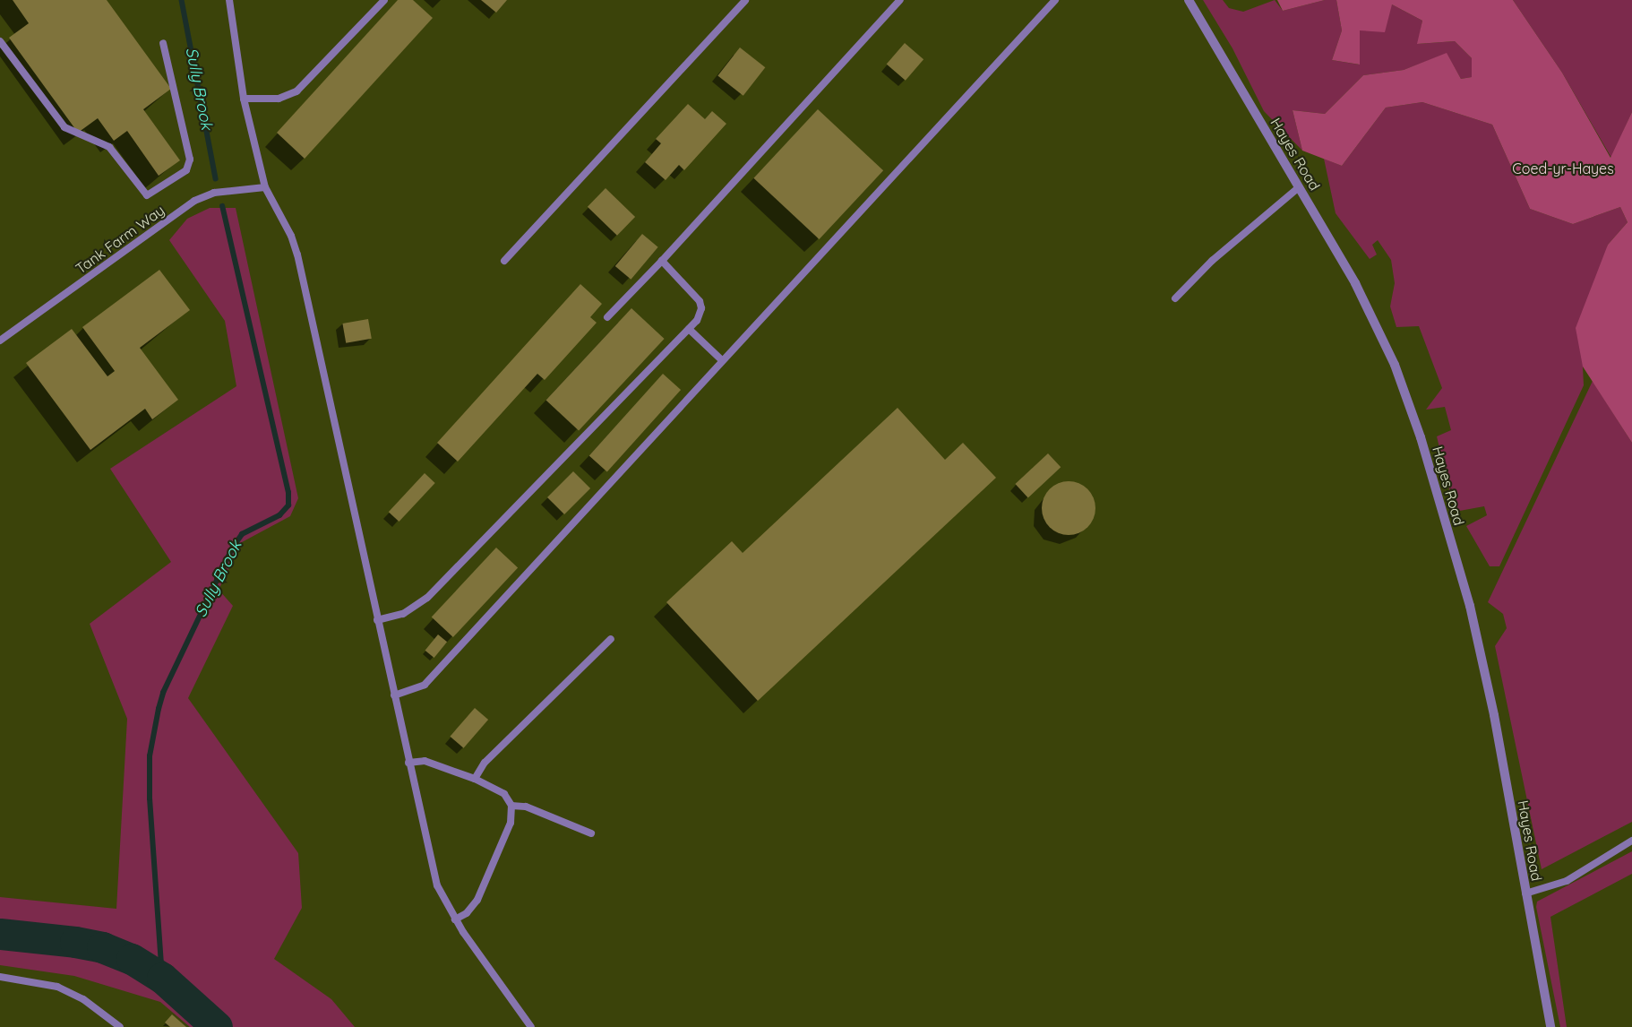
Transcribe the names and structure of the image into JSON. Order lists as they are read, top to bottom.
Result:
{
  "streets": {
    "street": ["Hayes Road"],
    "lane": ["Tank Farm Way"]
  },
  "water": ["Sully Brook"],
  "parks": ["Coed-yr-Hayes"]
}
